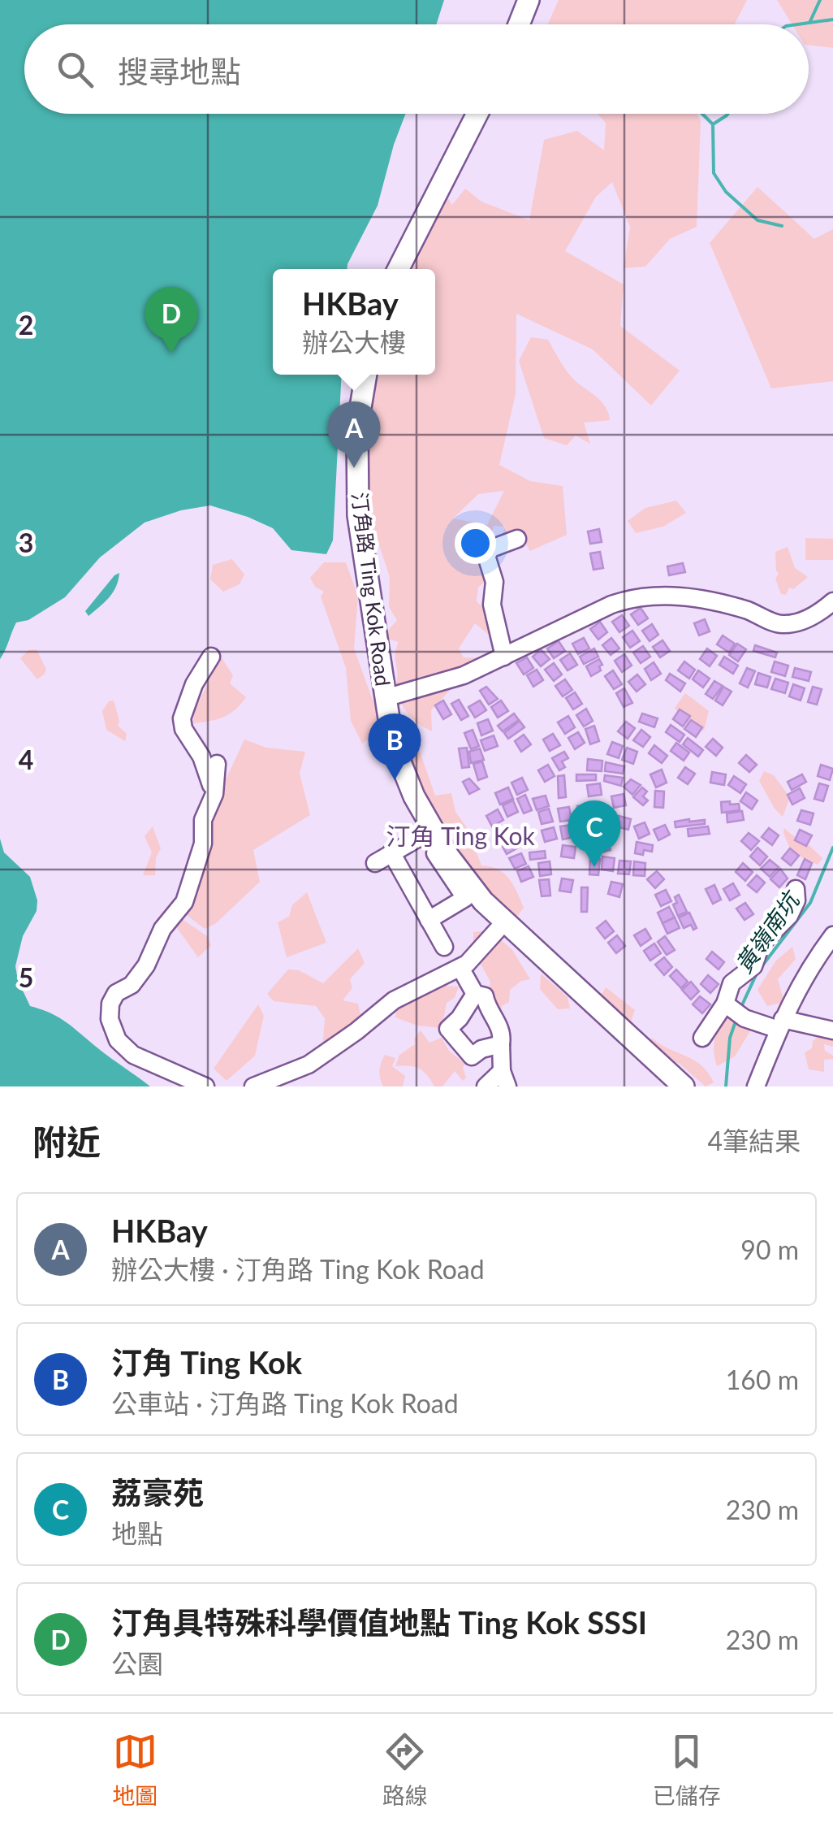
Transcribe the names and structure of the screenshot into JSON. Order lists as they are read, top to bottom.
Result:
{
  "streets": {
    "main road": ["汀角路 Ting Kok Road"]
  },
  "districts": ["汀角 Ting Kok"],
  "water": ["黃嶺南坑"],
  "page": {
    "search": "搜尋地點",
    "popup": ["HKBay", "辦公大樓"],
    "pins": [
      "D",
      "A",
      "B",
      "C"
    ],
    "heading": ["附近", "4筆結果"],
    "list": [
      {
        "mark": "A",
        "name": "HKBay",
        "note": "辦公大樓 · 汀角路 Ting Kok Road",
        "value": "90 m"
      },
      {
        "mark": "B",
        "name": "汀角 Ting Kok",
        "note": "公車站 · 汀角路 Ting Kok Road",
        "value": "160 m"
      },
      {
        "mark": "C",
        "name": "荔豪苑",
        "note": "地點",
        "value": "230 m"
      },
      {
        "mark": "D",
        "name": "汀角具特殊科學價值地點 Ting Kok SSSI",
        "note": "公園",
        "value": "230 m"
      }
    ],
    "nav": ["地圖", "路線", "已儲存"]
  },
  "grid": {
    "rows": [
      "2",
      "3",
      "4",
      "5"
    ]
  }
}
